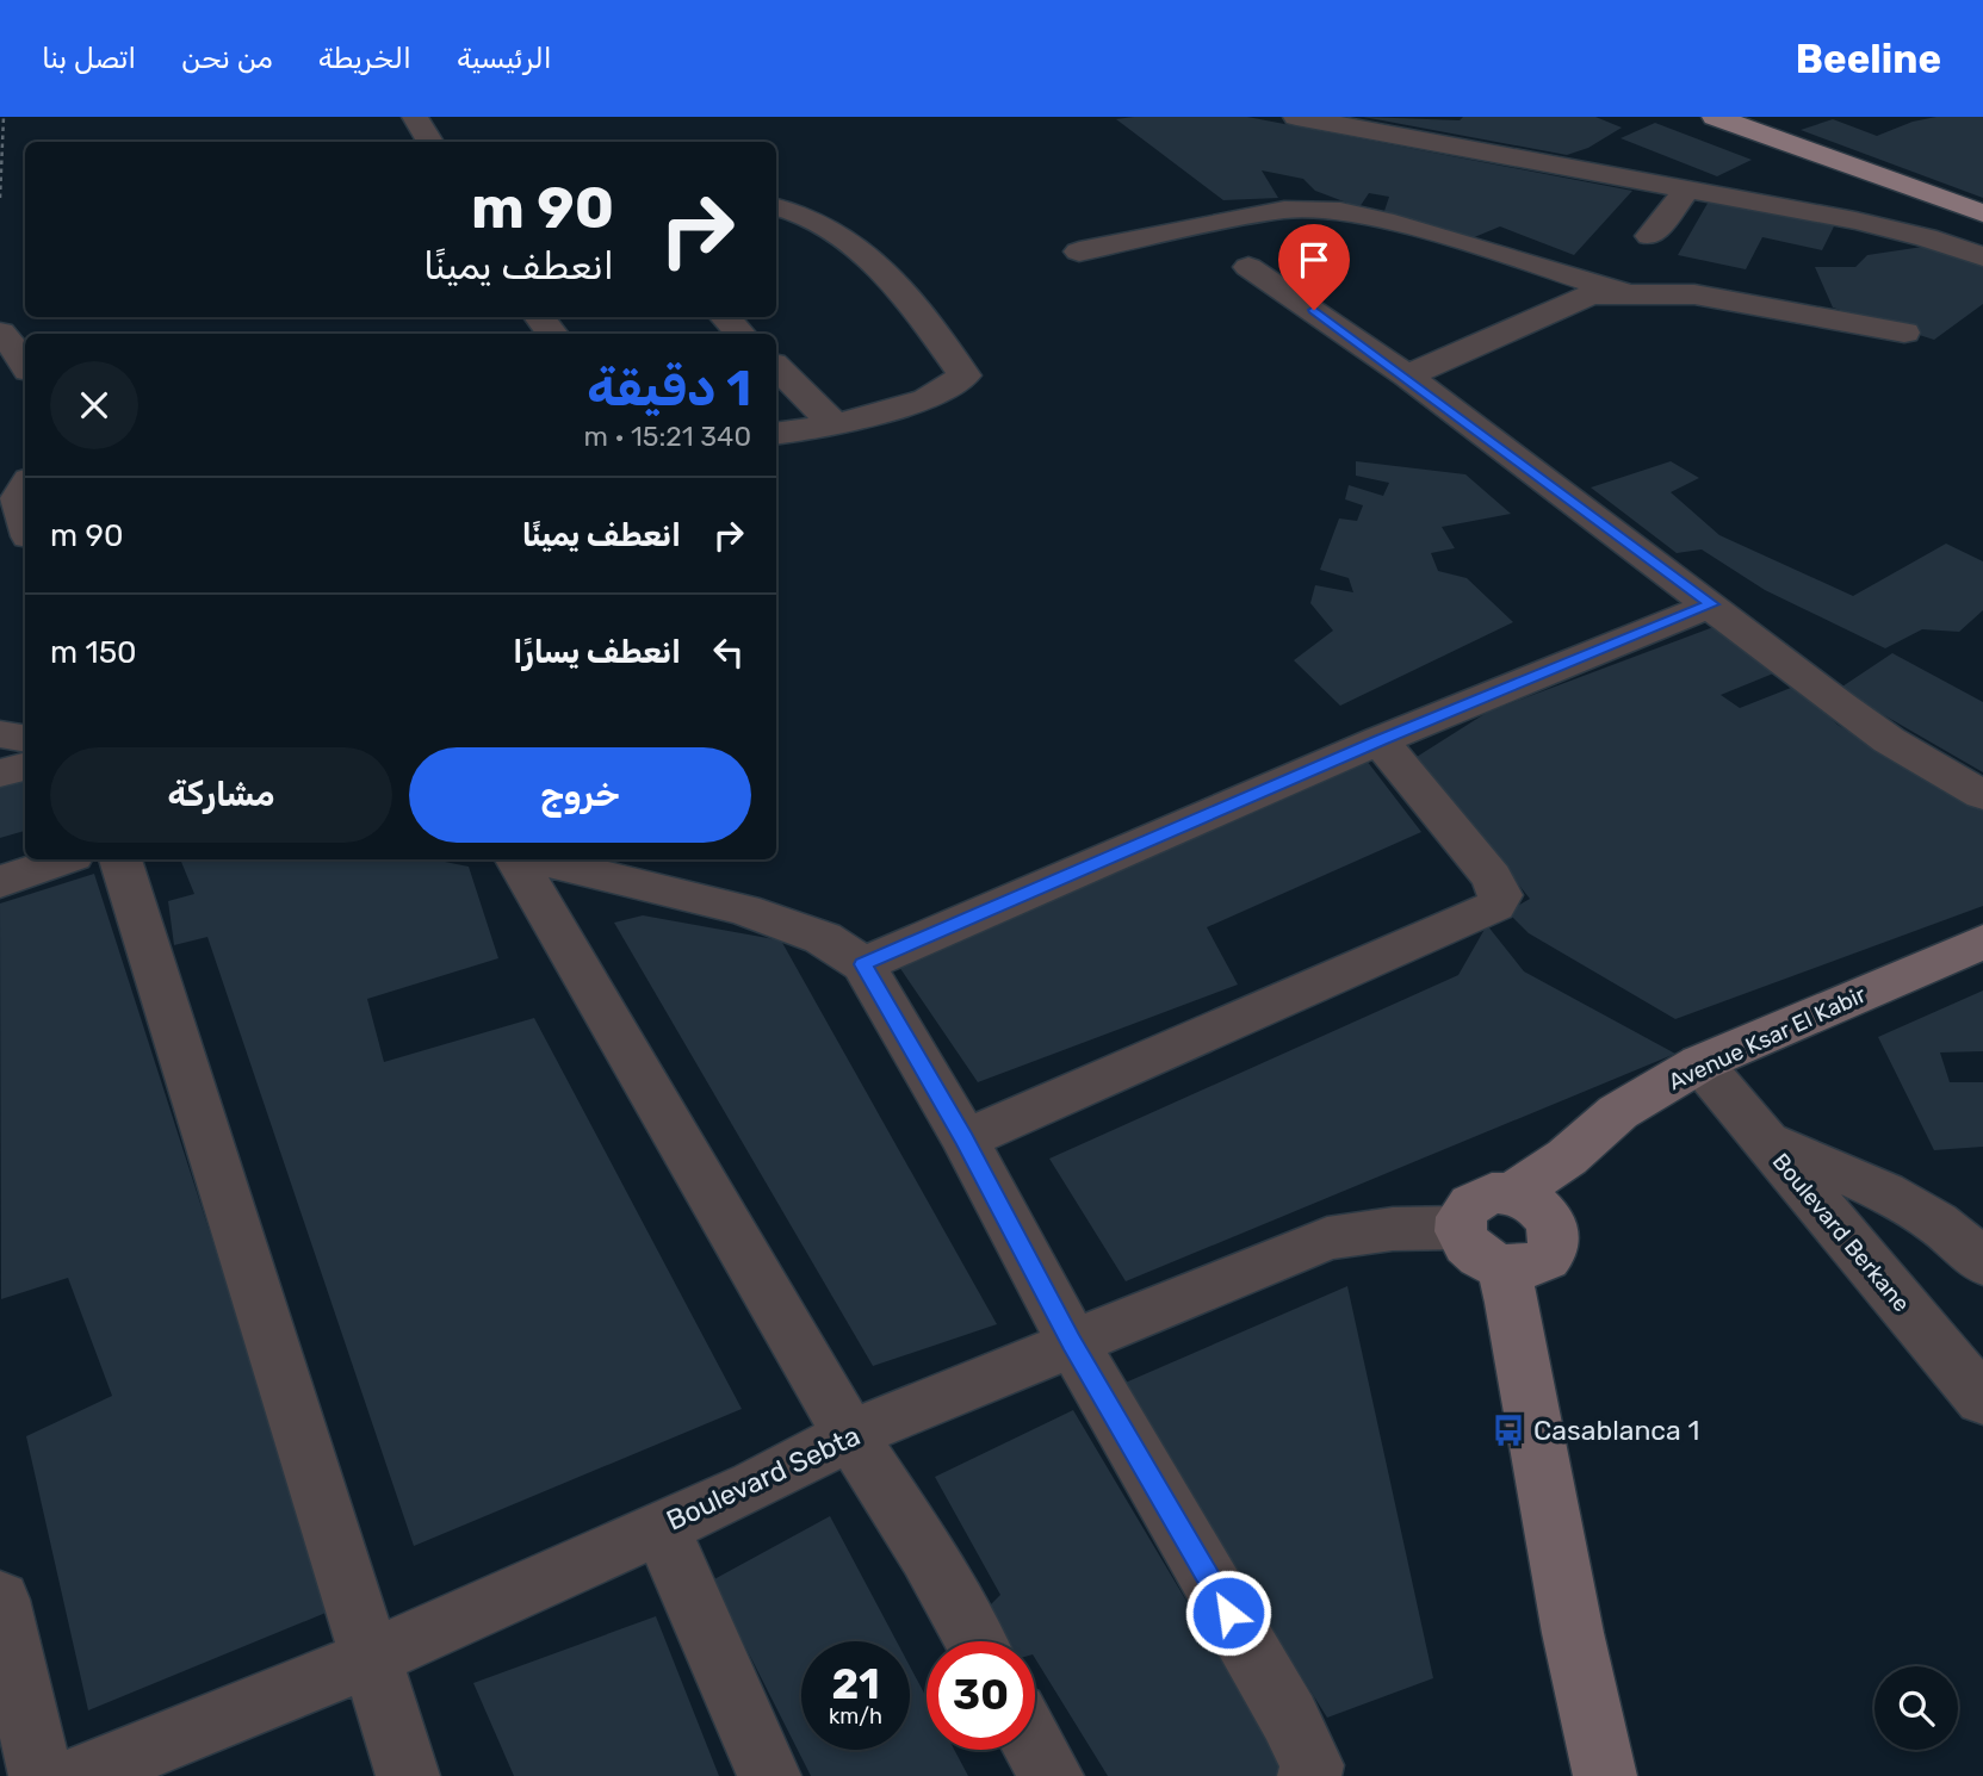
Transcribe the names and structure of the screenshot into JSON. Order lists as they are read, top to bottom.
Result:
{
  "streets": {
    "street": ["Avenue Ksar El Kabir", "Boulevard Berkane", "Boulevard Sebta"]
  },
  "crossings": [
    ["Avenue Ksar El Kabir", "Boulevard Berkane"],
    ["Avenue Ksar El Kabir", "Boulevard Sebta"]
  ],
  "places": {
    "bus stop": ["Casablanca 1"]
  },
  "page": {
    "header": "Beeline",
    "nav": [
      "الرئيسية",
      "الخريطة",
      "من نحن",
      "اتصل بنا"
    ],
    "turn": ["90 m", "انعطف يمينًا"],
    "heading": ["1 دقيقة", "340 m · 15:21"],
    "list": [
      {
        "name": "انعطف يمينًا",
        "value": "90 m"
      },
      {
        "name": "انعطف يسارًا",
        "value": "150 m"
      }
    ],
    "buttons": ["خروج", "مشاركة"],
    "speed": "21 km/h",
    "limit": "30"
  }
}
